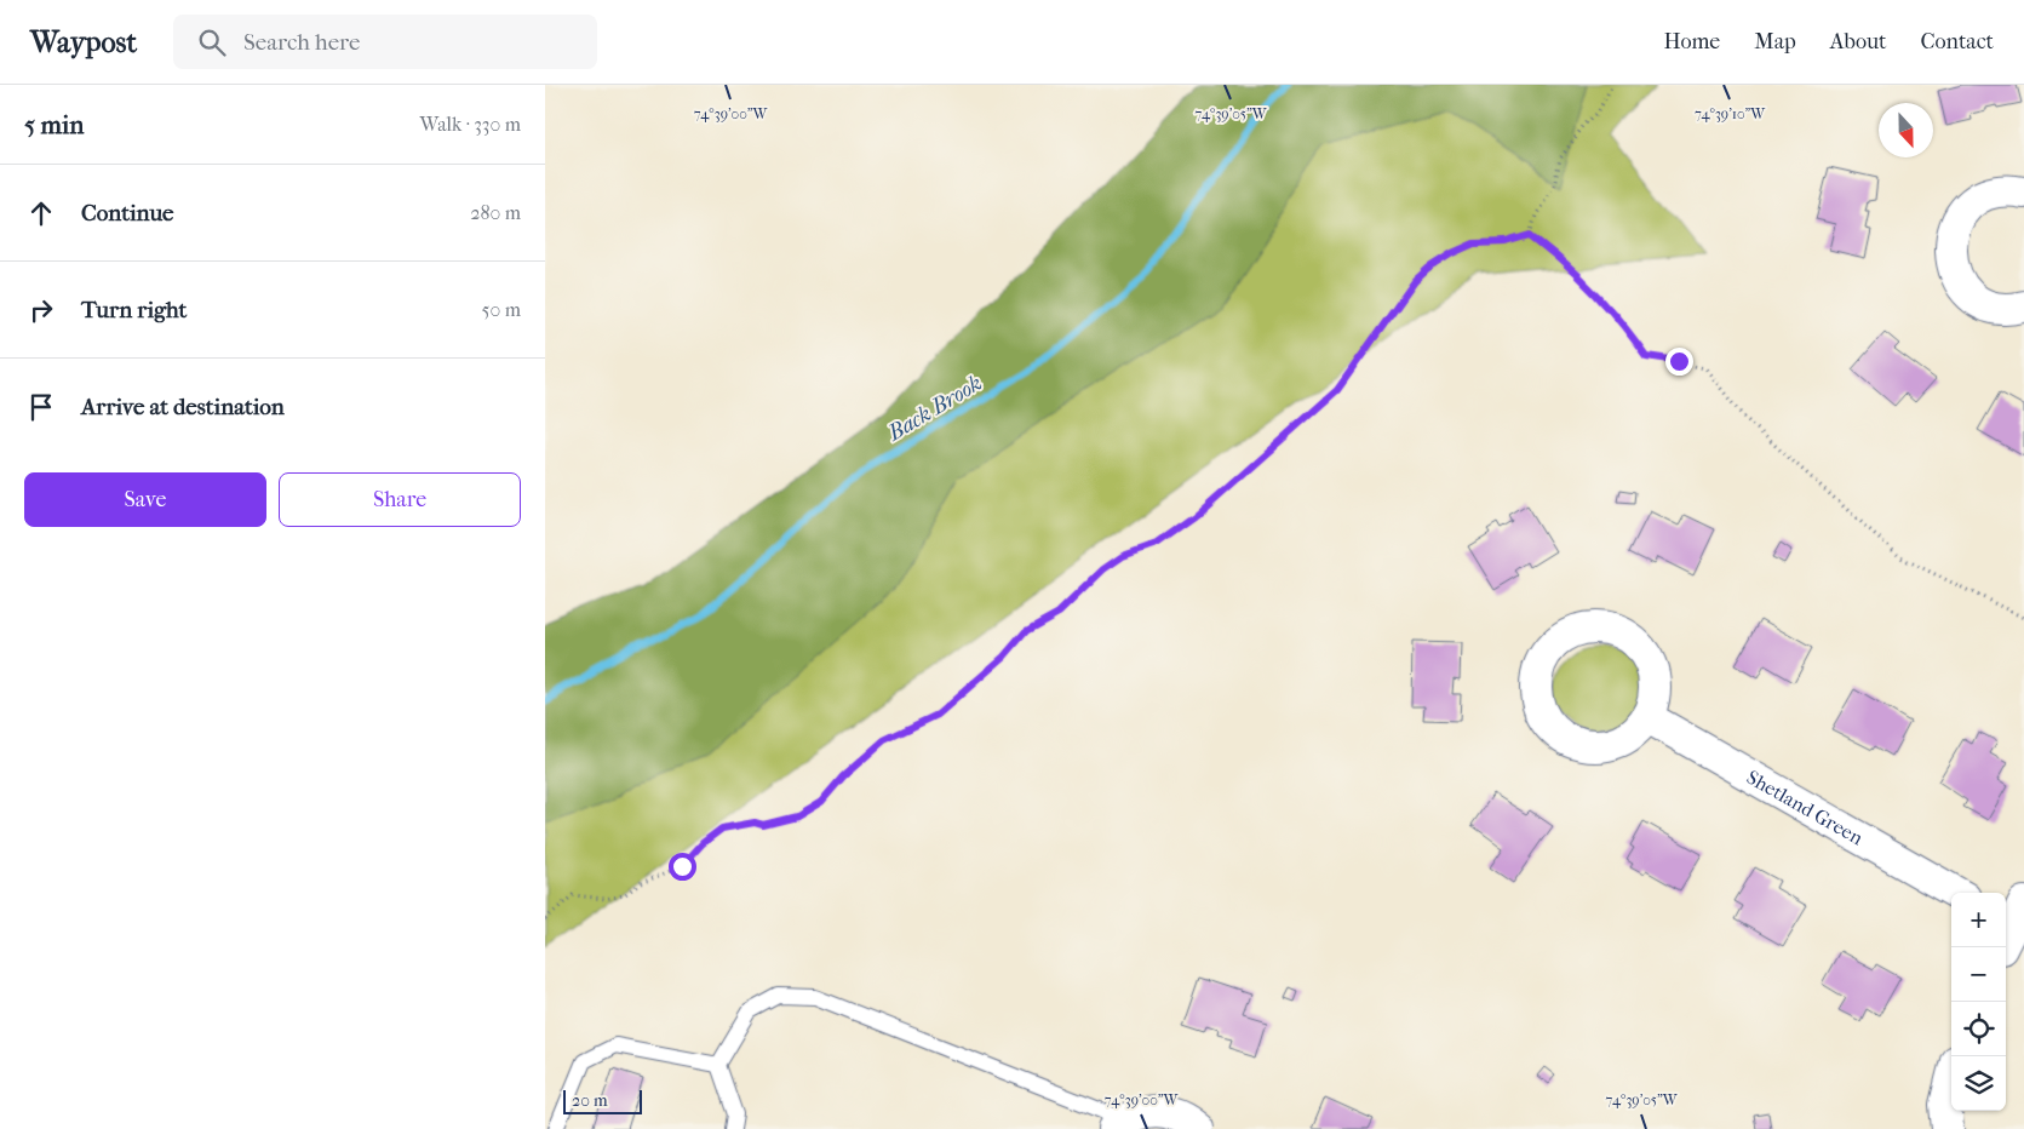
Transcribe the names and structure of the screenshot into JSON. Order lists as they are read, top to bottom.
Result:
{
  "streets": {
    "street": ["Shetland Green"]
  },
  "water": ["Back Brook"],
  "scale_bar": "20 m",
  "north": "bottom",
  "page": {
    "header": "Waypost",
    "search": "Search here",
    "nav": [
      "Home",
      "Map",
      "About",
      "Contact"
    ],
    "heading": ["5 min", "Walk · 330 m"],
    "list": [
      ["Continue", "280 m"],
      ["Turn right", "50 m"],
      "Arrive at destination"
    ],
    "buttons": ["Save", "Share"],
    "map_buttons": ["+", "−"],
    "scale": "20 m"
  },
  "coordinates": ["74°39'10\"W", "74°39'00\"W", "74°39'05\"W"]
}
